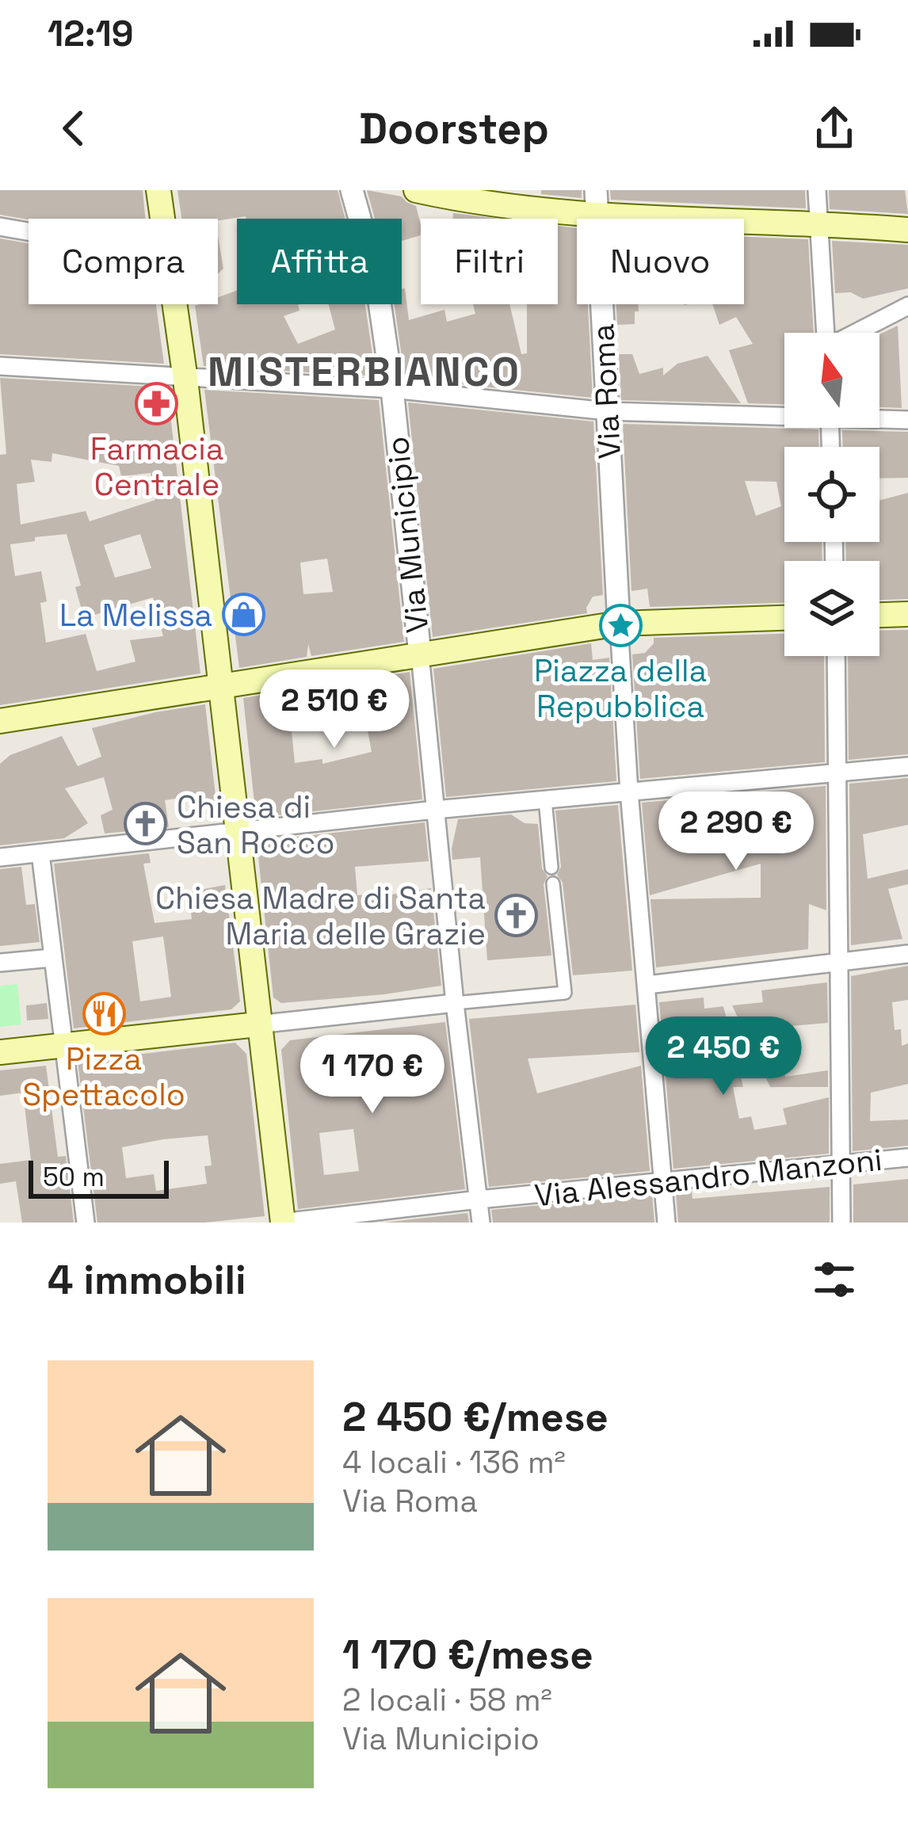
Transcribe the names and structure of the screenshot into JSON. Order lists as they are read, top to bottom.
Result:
{
  "streets": {
    "street": ["Via Roma", "Via Municipio", "Via Alessandro Manzoni"]
  },
  "crossings": [
    ["Via Municipio", "Via Alessandro Manzoni"]
  ],
  "districts": ["MISTERBIANCO"],
  "places": {
    "pharmacy": ["Farmacia Centrale"],
    "shop": ["La Melissa"],
    "place": ["Piazza della Repubblica"],
    "church": ["Chiesa di San Rocco", "Chiesa Madre di Santa Maria delle Grazie"],
    "restaurant": ["Pizza Spettacolo"]
  },
  "scale_bar": "50 m",
  "north": "top",
  "page": {
    "status": "12:19",
    "header": "Doorstep",
    "chip": [
      "Compra",
      "Affitta",
      "Filtri",
      "Nuovo"
    ],
    "price": [
      "2 510 €",
      "2 290 €",
      "2 450 €",
      "1 170 €"
    ],
    "scale": "50 m",
    "heading": "4 immobili",
    "list": [
      {
        "name": "2 450 €/mese",
        "note": "4 locali · 136 m² · Via Roma"
      },
      {
        "name": "1 170 €/mese",
        "note": "2 locali · 58 m² · Via Municipio"
      }
    ]
  }
}
